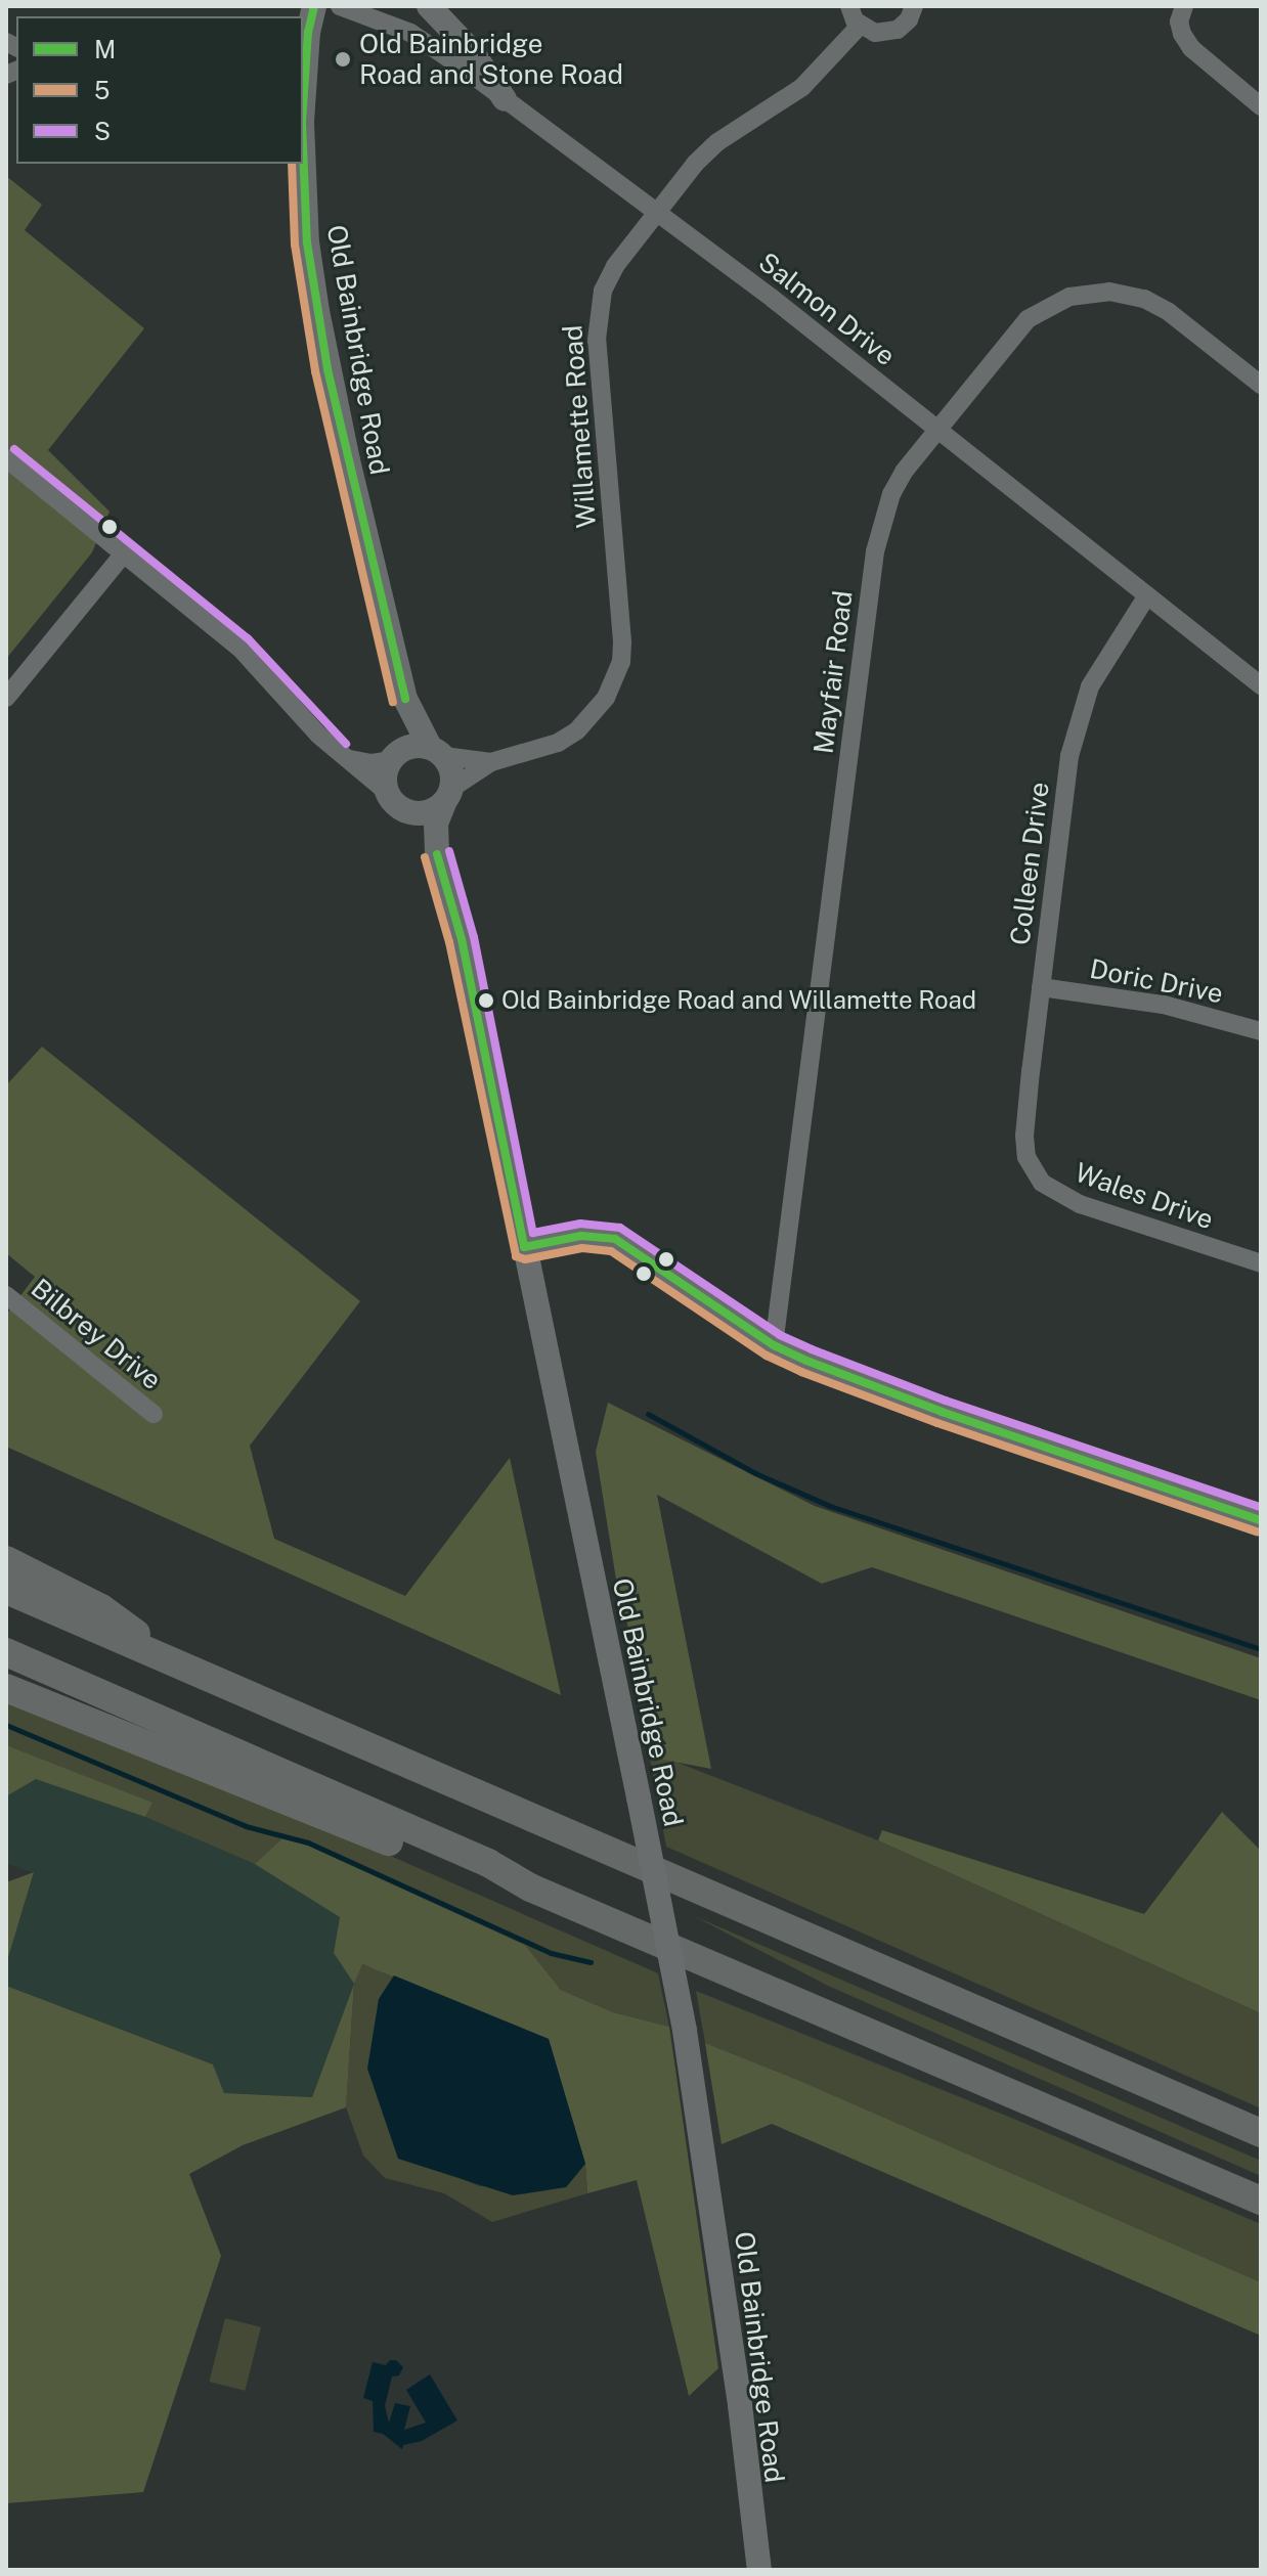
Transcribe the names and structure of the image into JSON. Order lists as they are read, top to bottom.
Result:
{
  "streets": {
    "main road": ["Old Bainbridge Road"],
    "street": [
      "Salmon Drive",
      "Willamette Road",
      "Mayfair Road",
      "Colleen Drive",
      "Doric Drive",
      "Wales Drive",
      "Bilbrey Drive"
    ]
  },
  "crossings": [
    ["Salmon Drive", "Willamette Road"],
    ["Salmon Drive", "Mayfair Road"],
    ["Salmon Drive", "Colleen Drive"],
    ["Old Bainbridge Road", "Willamette Road"],
    ["Colleen Drive", "Doric Drive"],
    ["Colleen Drive", "Wales Drive"]
  ],
  "places": ["Old Bainbridge Road and Stone Road", "Old Bainbridge Road and Willamette Road"],
  "lines": ["transit line M", "transit line 5", "transit line S"],
  "legend": ["M", "5", "S"]
}
